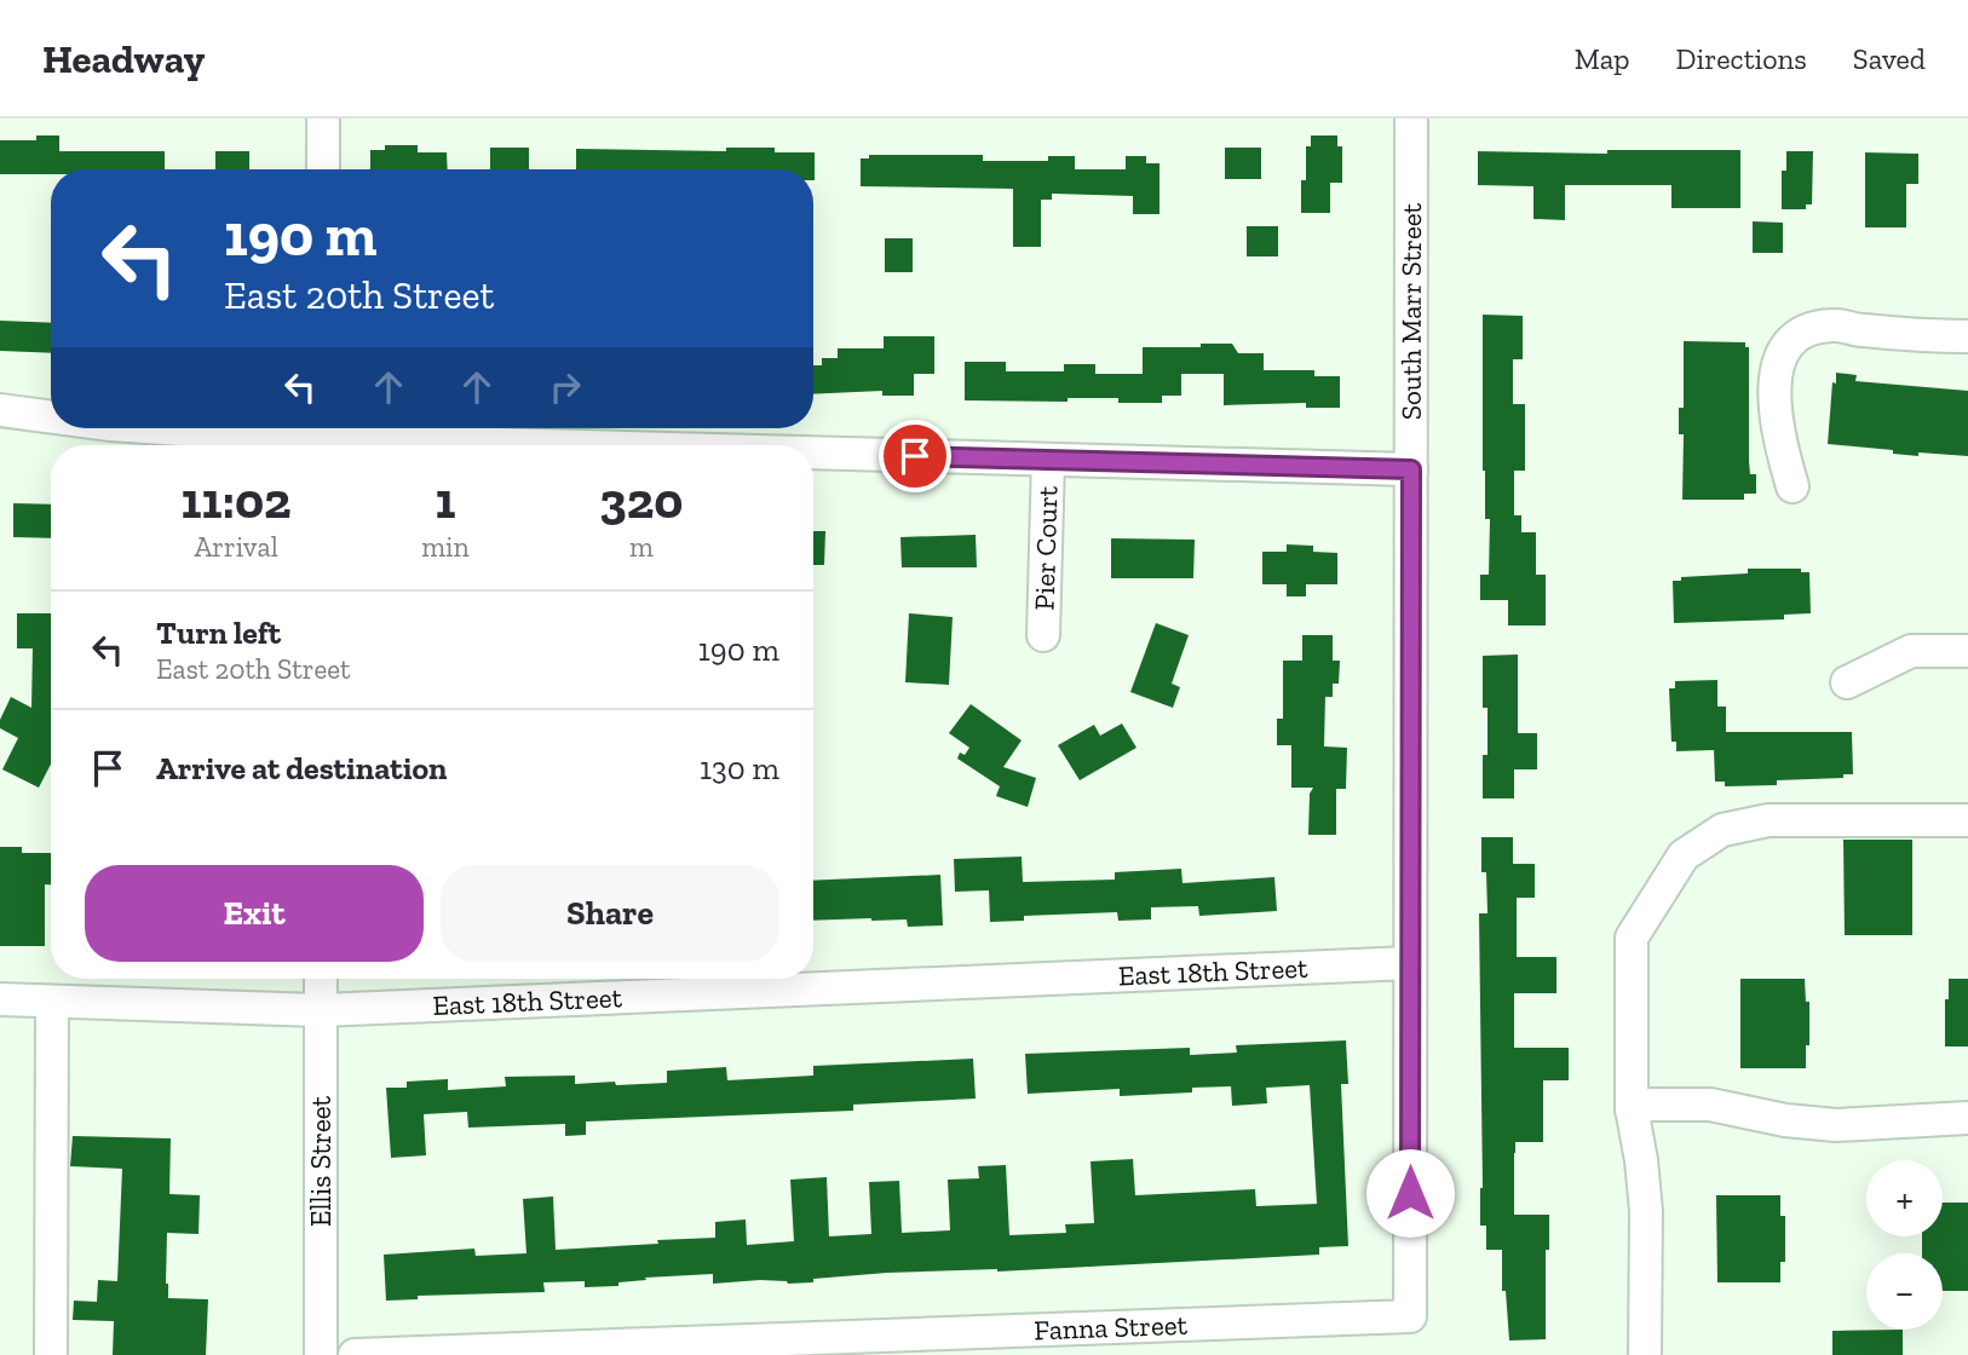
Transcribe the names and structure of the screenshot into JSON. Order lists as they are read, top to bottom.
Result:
{
  "streets": {
    "street": [
      "South Marr Street",
      "Pier Court",
      "East 18th Street",
      "Ellis Street",
      "Fanna Street"
    ]
  },
  "crossings": [
    ["South Marr Street", "East 18th Street"],
    ["South Marr Street", "Fanna Street"],
    ["East 18th Street", "Ellis Street"]
  ],
  "page": {
    "header": "Headway",
    "nav": ["Map", "Directions", "Saved"],
    "turn": ["190 m", "East 20th Street"],
    "eta": [
      "11:02",
      "Arrival",
      "1",
      "min",
      "320",
      "m"
    ],
    "list": [
      {
        "name": "Turn left",
        "note": "East 20th Street",
        "value": "190 m"
      },
      {
        "name": "Arrive at destination",
        "value": "130 m"
      }
    ],
    "buttons": ["Exit", "Share"],
    "map_buttons": ["+", "−"]
  }
}
